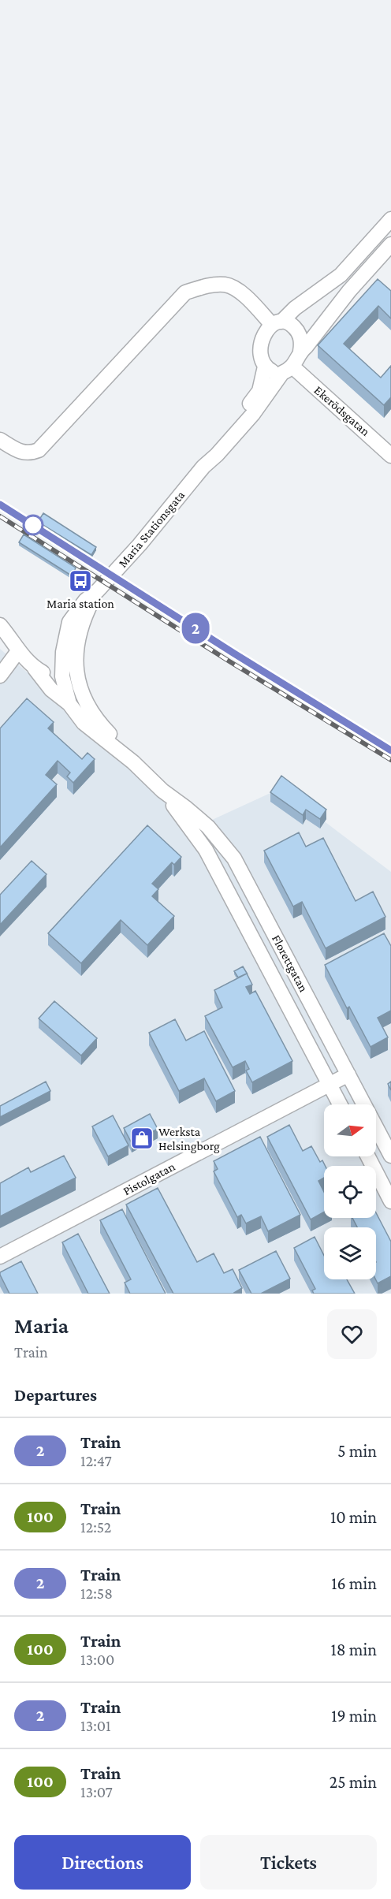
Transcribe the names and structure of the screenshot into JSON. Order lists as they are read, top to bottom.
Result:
{
  "streets": {
    "street": [
      "Ekerödsgatan",
      "Maria Stationsgata",
      "Florettgatan",
      "Pistolgatan"
    ]
  },
  "crossings": [
    ["Ekerödsgatan", "Maria Stationsgata"],
    ["Maria Stationsgata", "Florettgatan"],
    ["Florettgatan", "Pistolgatan"]
  ],
  "places": {
    "bus stop": ["Maria station"],
    "shop": ["Werksta Helsingborg"]
  },
  "north": "right",
  "page": {
    "on_map": "2",
    "heading": [
      ["Maria", "Train"],
      "Departures"
    ],
    "list": [
      {
        "mark": "2",
        "name": "Train",
        "note": "12:47",
        "value": "5 min"
      },
      {
        "mark": "100",
        "name": "Train",
        "note": "12:52",
        "value": "10 min"
      },
      {
        "mark": "2",
        "name": "Train",
        "note": "12:58",
        "value": "16 min"
      },
      {
        "mark": "100",
        "name": "Train",
        "note": "13:00",
        "value": "18 min"
      },
      {
        "mark": "2",
        "name": "Train",
        "note": "13:01",
        "value": "19 min"
      },
      {
        "mark": "100",
        "name": "Train",
        "note": "13:07",
        "value": "25 min"
      }
    ],
    "buttons": ["Directions", "Tickets"]
  }
}
